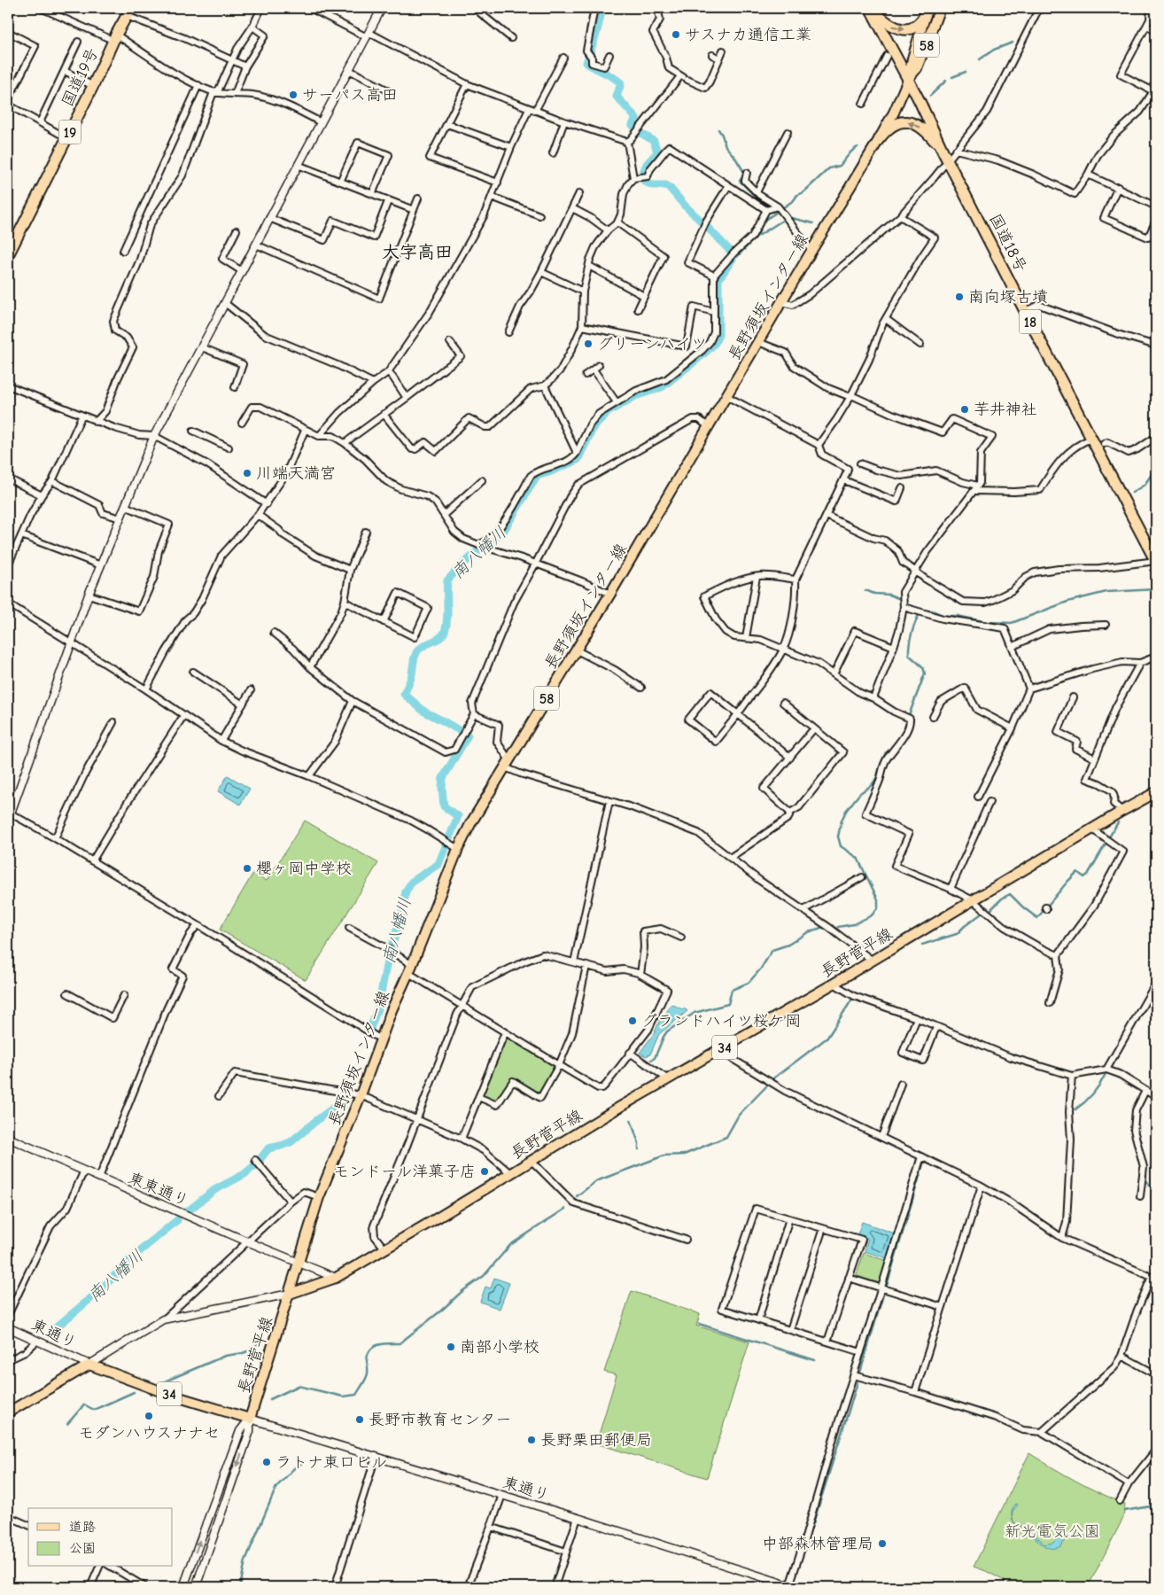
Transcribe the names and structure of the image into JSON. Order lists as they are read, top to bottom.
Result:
{
  "streets": {
    "highway": [
      "国道19号",
      "19",
      "国道18号",
      "18"
    ],
    "main road": [
      "58",
      "長野須坂インター線",
      "長野菅平線",
      "34"
    ],
    "street": ["東東通り", "東通り"]
  },
  "crossings": [
    ["国道18号", "長野須坂インター線"],
    ["長野須坂インター線", "長野菅平線"],
    ["長野須坂インター線", "東東通り"],
    ["長野菅平線", "東東通り"],
    ["長野菅平線", "東通り"]
  ],
  "districts": ["大字高田"],
  "water": ["南八幡川"],
  "parks": ["新光電気公園"],
  "places": [
    "サスナカ通信工業",
    "サーパス高田",
    "南向塚古墳",
    "グリーンハイツ",
    "芋井神社",
    "川端天満宮",
    "櫻ヶ岡中学校",
    "グランドハイツ桜ケ岡",
    "モンドール洋菓子店",
    "南部小学校",
    "モダンハウスナナセ",
    "長野市教育センター",
    "長野栗田郵便局",
    "ラトナ東口ビル",
    "中部森林管理局"
  ],
  "legend": ["道路", "公園"]
}
